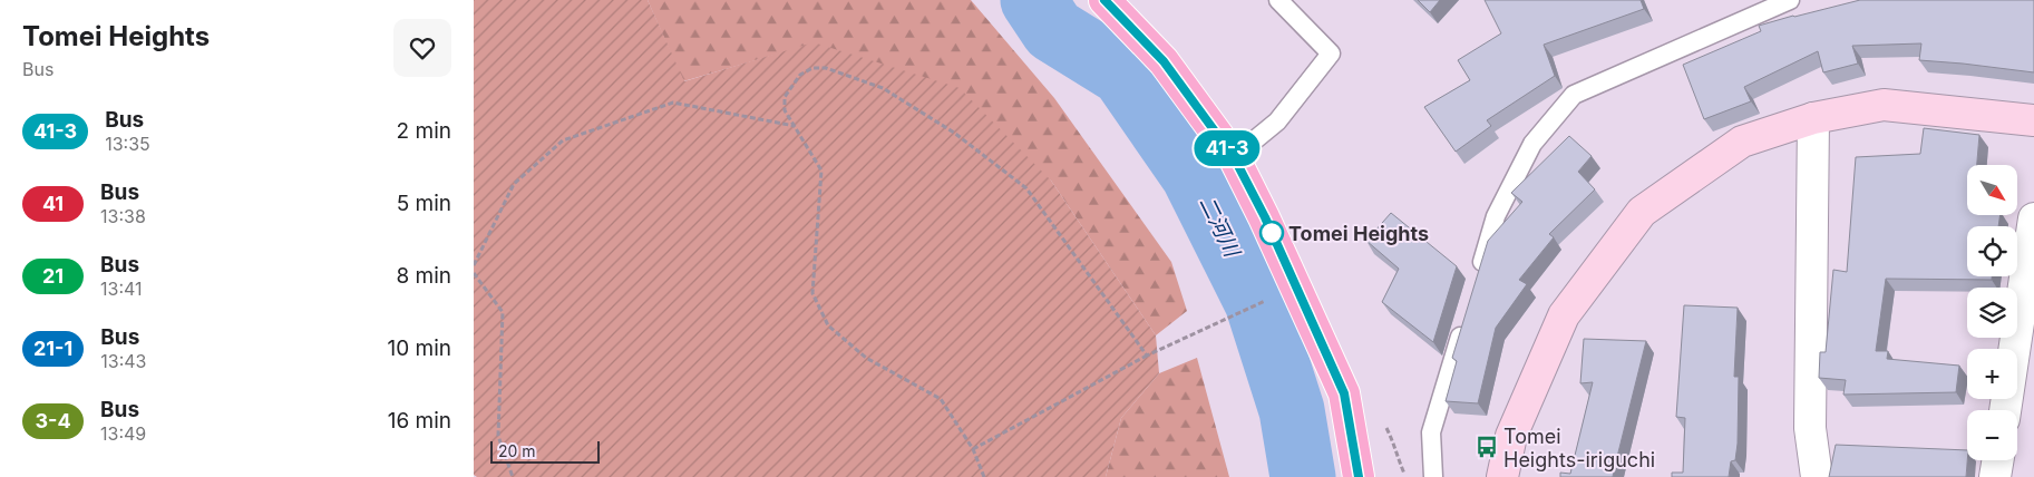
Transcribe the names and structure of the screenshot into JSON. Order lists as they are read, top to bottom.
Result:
{
  "water": ["二河川"],
  "places": {
    "other": ["Tomei Heights"],
    "bus stop": ["Tomei Heights-iriguchi"]
  },
  "lines": ["bus line 41-3"],
  "scale_bar": "20 m",
  "north": "bottom right",
  "page": {
    "heading": ["Tomei Heights", "Bus"],
    "on_map": "41-3",
    "list": [
      {
        "mark": "41-3",
        "name": "Bus",
        "note": "13:35",
        "value": "2 min"
      },
      {
        "mark": "41",
        "name": "Bus",
        "note": "13:38",
        "value": "5 min"
      },
      {
        "mark": "21",
        "name": "Bus",
        "note": "13:41",
        "value": "8 min"
      },
      {
        "mark": "21-1",
        "name": "Bus",
        "note": "13:43",
        "value": "10 min"
      },
      {
        "mark": "3-4",
        "name": "Bus",
        "note": "13:49",
        "value": "16 min"
      }
    ],
    "map_buttons": ["+", "−"],
    "scale": "20 m"
  }
}
